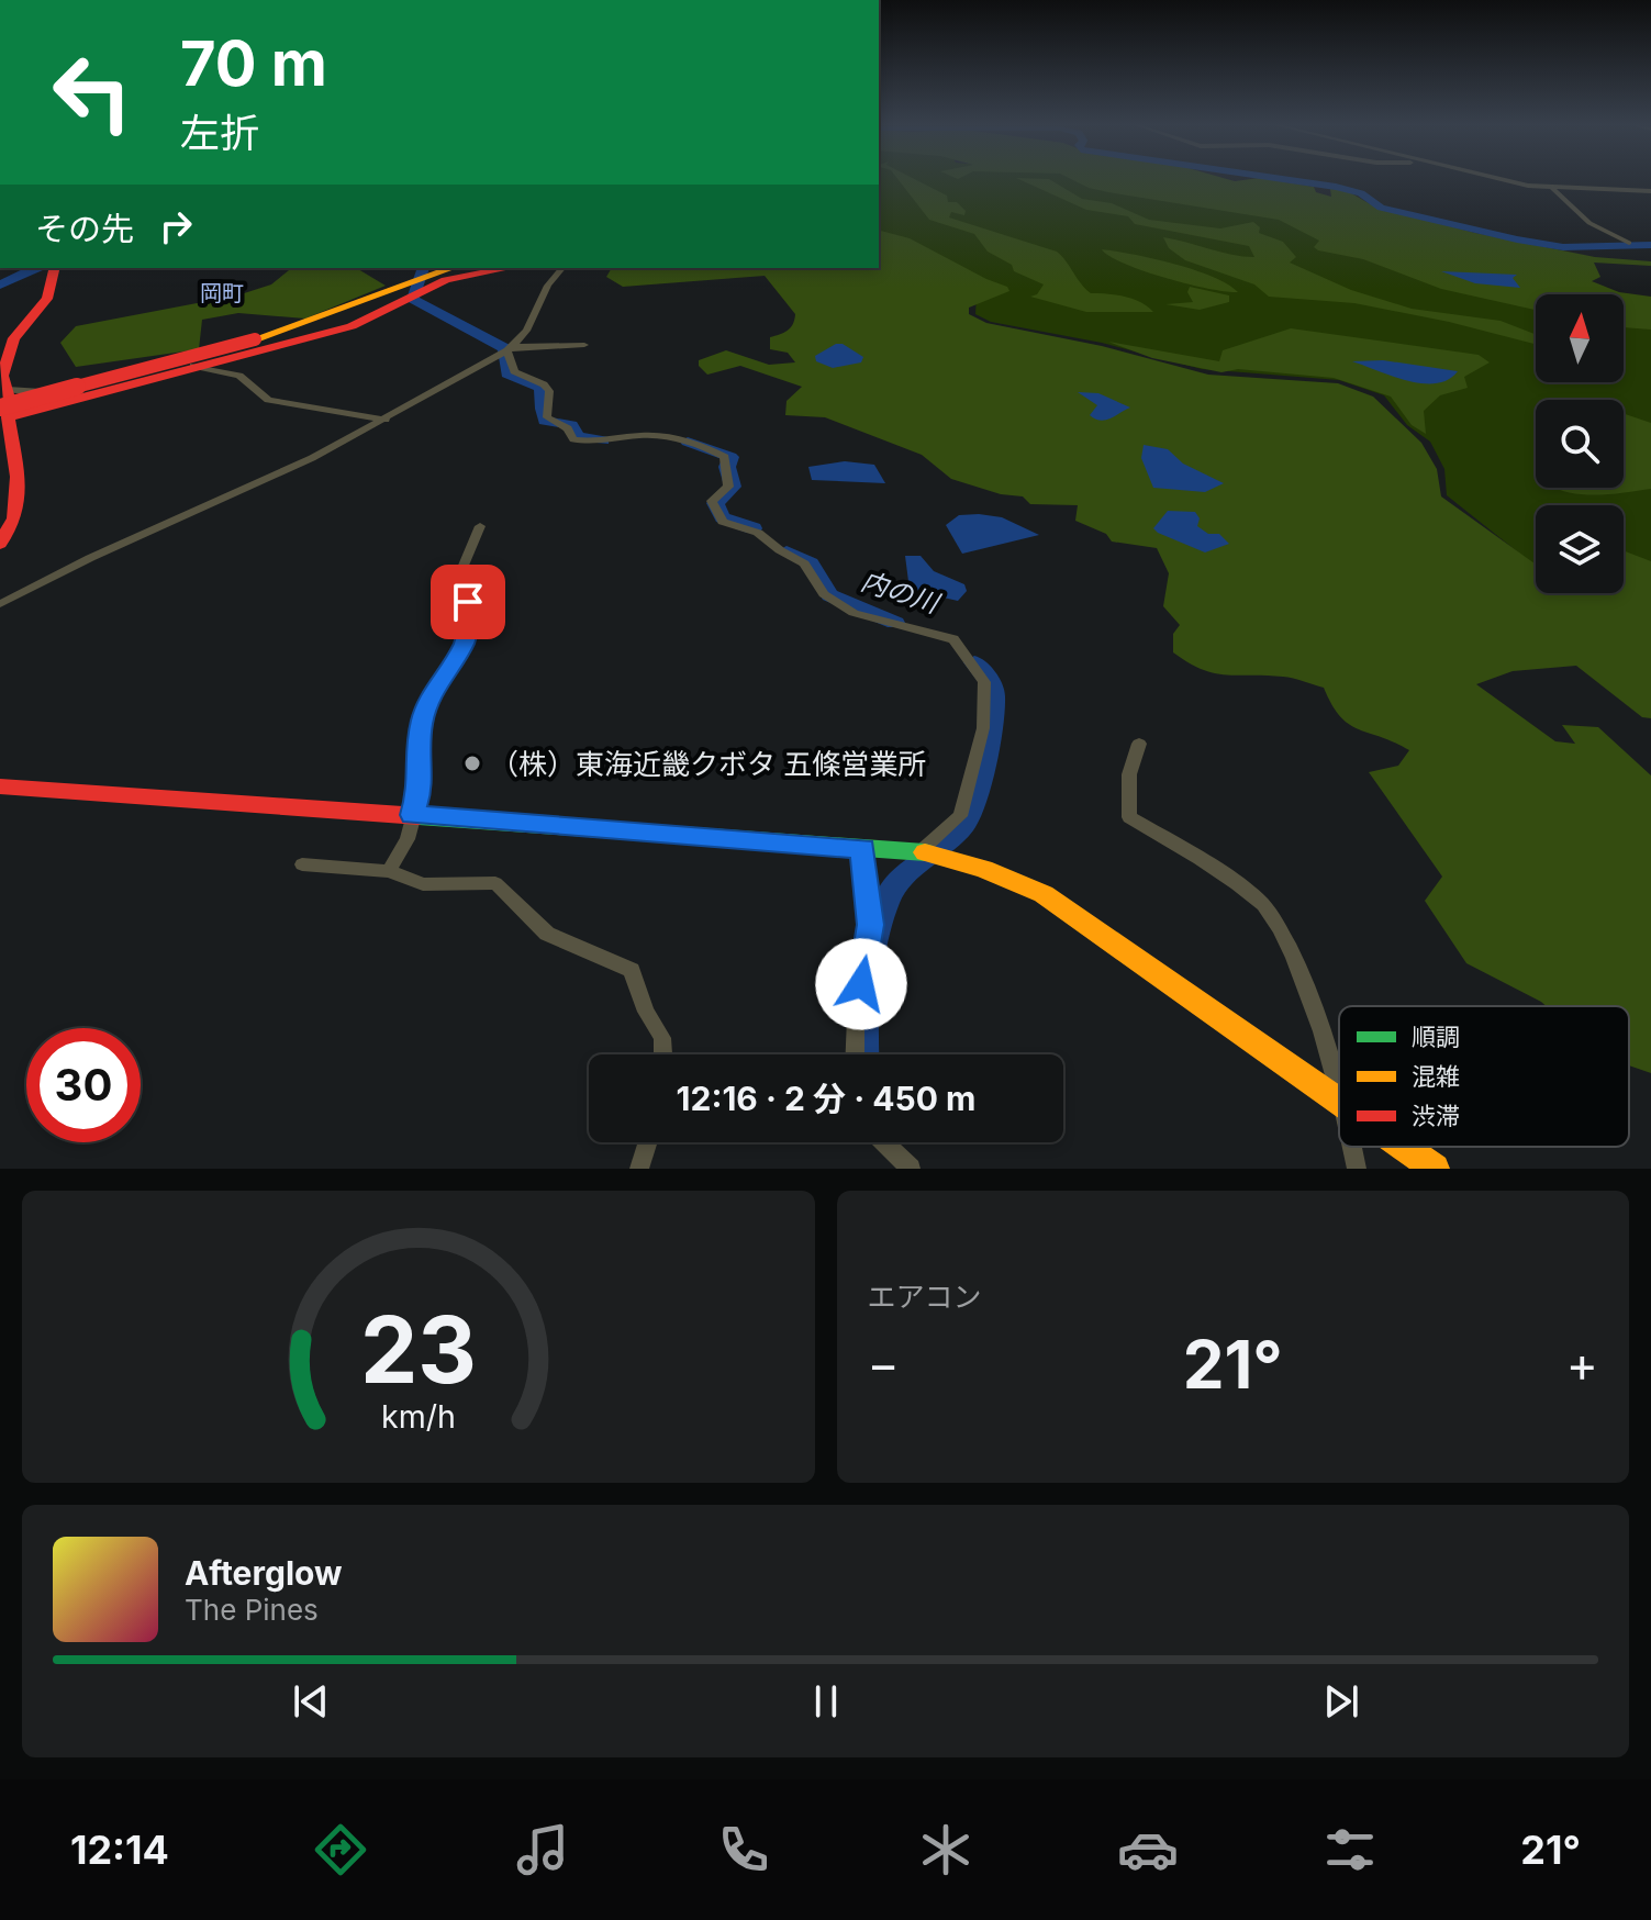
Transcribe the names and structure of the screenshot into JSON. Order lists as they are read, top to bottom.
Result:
{
  "districts": ["岡町"],
  "water": ["内の川"],
  "places": ["（株）東海近畿クボタ 五條営業所"],
  "legend": ["順調", "混雑", "渋滞"],
  "north": "top",
  "page": {
    "turn": ["70 m", "左折"],
    "then": "その先",
    "limit": "30",
    "trip": "12:16 · 2 分 · 450 m",
    "tile": "エアコン",
    "heat": ["−", "21°", "+"],
    "song": ["Afterglow", "The Pines"],
    "tabs": ["12:14", "21°"],
    "gauge": ["23", "km/h"]
  }
}
